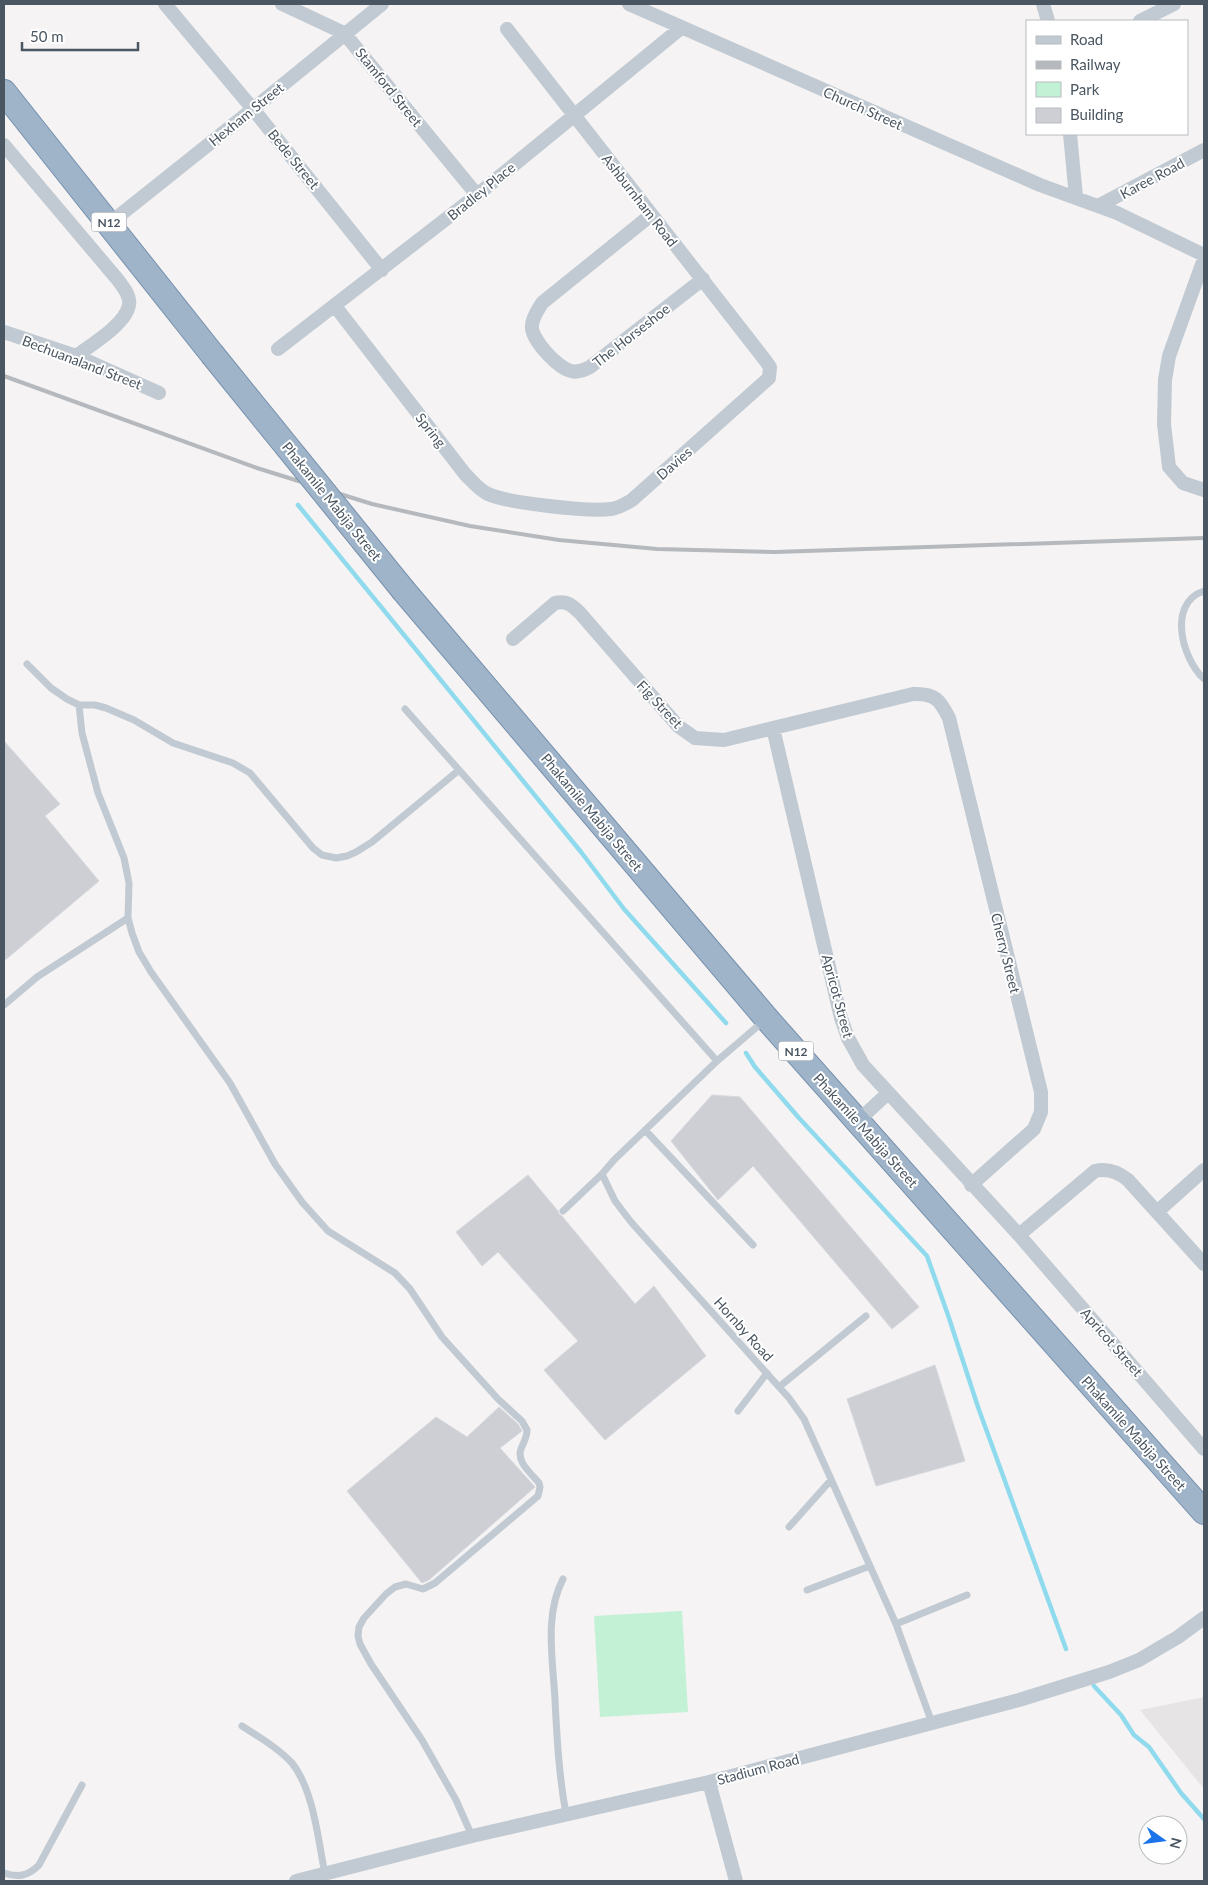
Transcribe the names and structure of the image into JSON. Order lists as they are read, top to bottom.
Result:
{
  "streets": {
    "highway": ["N12", "Phakamile Mabija Street"],
    "street": [
      "Stamford Street",
      "Church Street",
      "Hexham Street",
      "Bede Street",
      "Karee Road",
      "Bradley Place",
      "Ashburnham Road",
      "The Horseshoe",
      "Bechuanaland Street",
      "Spring",
      "Davies",
      "Fig Street",
      "Cherry Street",
      "Apricot Street",
      "Stadium Road"
    ],
    "lane": ["Hornby Road"]
  },
  "crossings": [
    ["Stamford Street", "Hexham Street"],
    ["Stamford Street", "Bradley Place"],
    ["Church Street", "Karee Road"],
    ["Church Street", "Bradley Place"],
    ["Hexham Street", "Bede Street"],
    ["Hexham Street", "Phakamile Mabija Street"],
    ["Bede Street", "Bradley Place"],
    ["Bradley Place", "Ashburnham Road"],
    ["Bradley Place", "Spring"],
    ["Ashburnham Road", "The Horseshoe"],
    ["Ashburnham Road", "Davies"],
    ["Spring", "Davies"],
    ["Fig Street", "Cherry Street"],
    ["Fig Street", "Apricot Street"],
    ["Cherry Street", "Apricot Street"],
    ["Hornby Road", "Stadium Road"]
  ],
  "legend": [
    "Road",
    "Railway",
    "Park",
    "Building"
  ],
  "scale_bar": "50 m",
  "north": "right"
}
